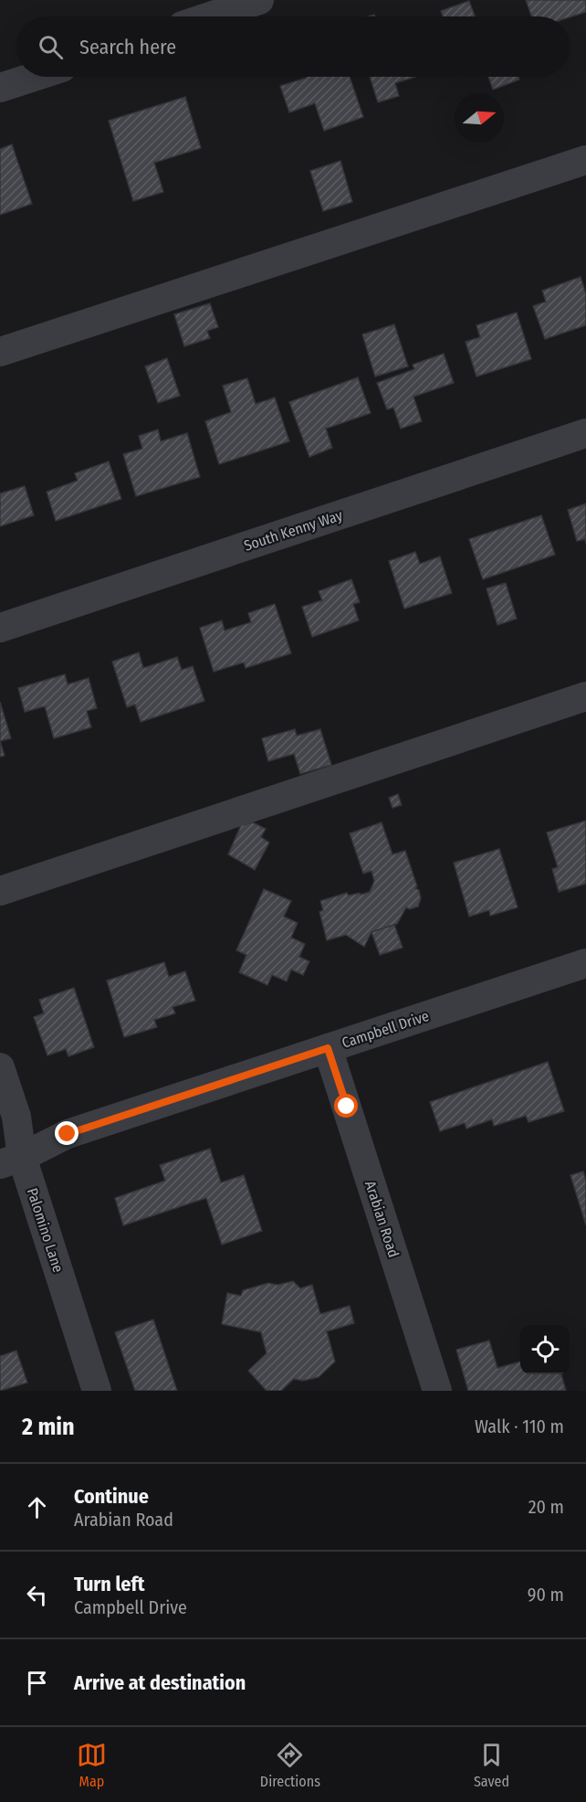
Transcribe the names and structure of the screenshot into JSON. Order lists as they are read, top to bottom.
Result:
{
  "streets": {
    "street": [
      "South Kenny Way",
      "Campbell Drive",
      "Arabian Road",
      "Palomino Lane"
    ]
  },
  "crossings": [
    ["Campbell Drive", "Arabian Road"],
    ["Campbell Drive", "Palomino Lane"]
  ],
  "north": "right",
  "page": {
    "search": "Search here",
    "heading": ["2 min", "Walk · 110 m"],
    "list": [
      ["Continue", "Arabian Road", "20 m"],
      ["Turn left", "Campbell Drive", "90 m"],
      "Arrive at destination"
    ],
    "nav": ["Map", "Directions", "Saved"]
  }
}
